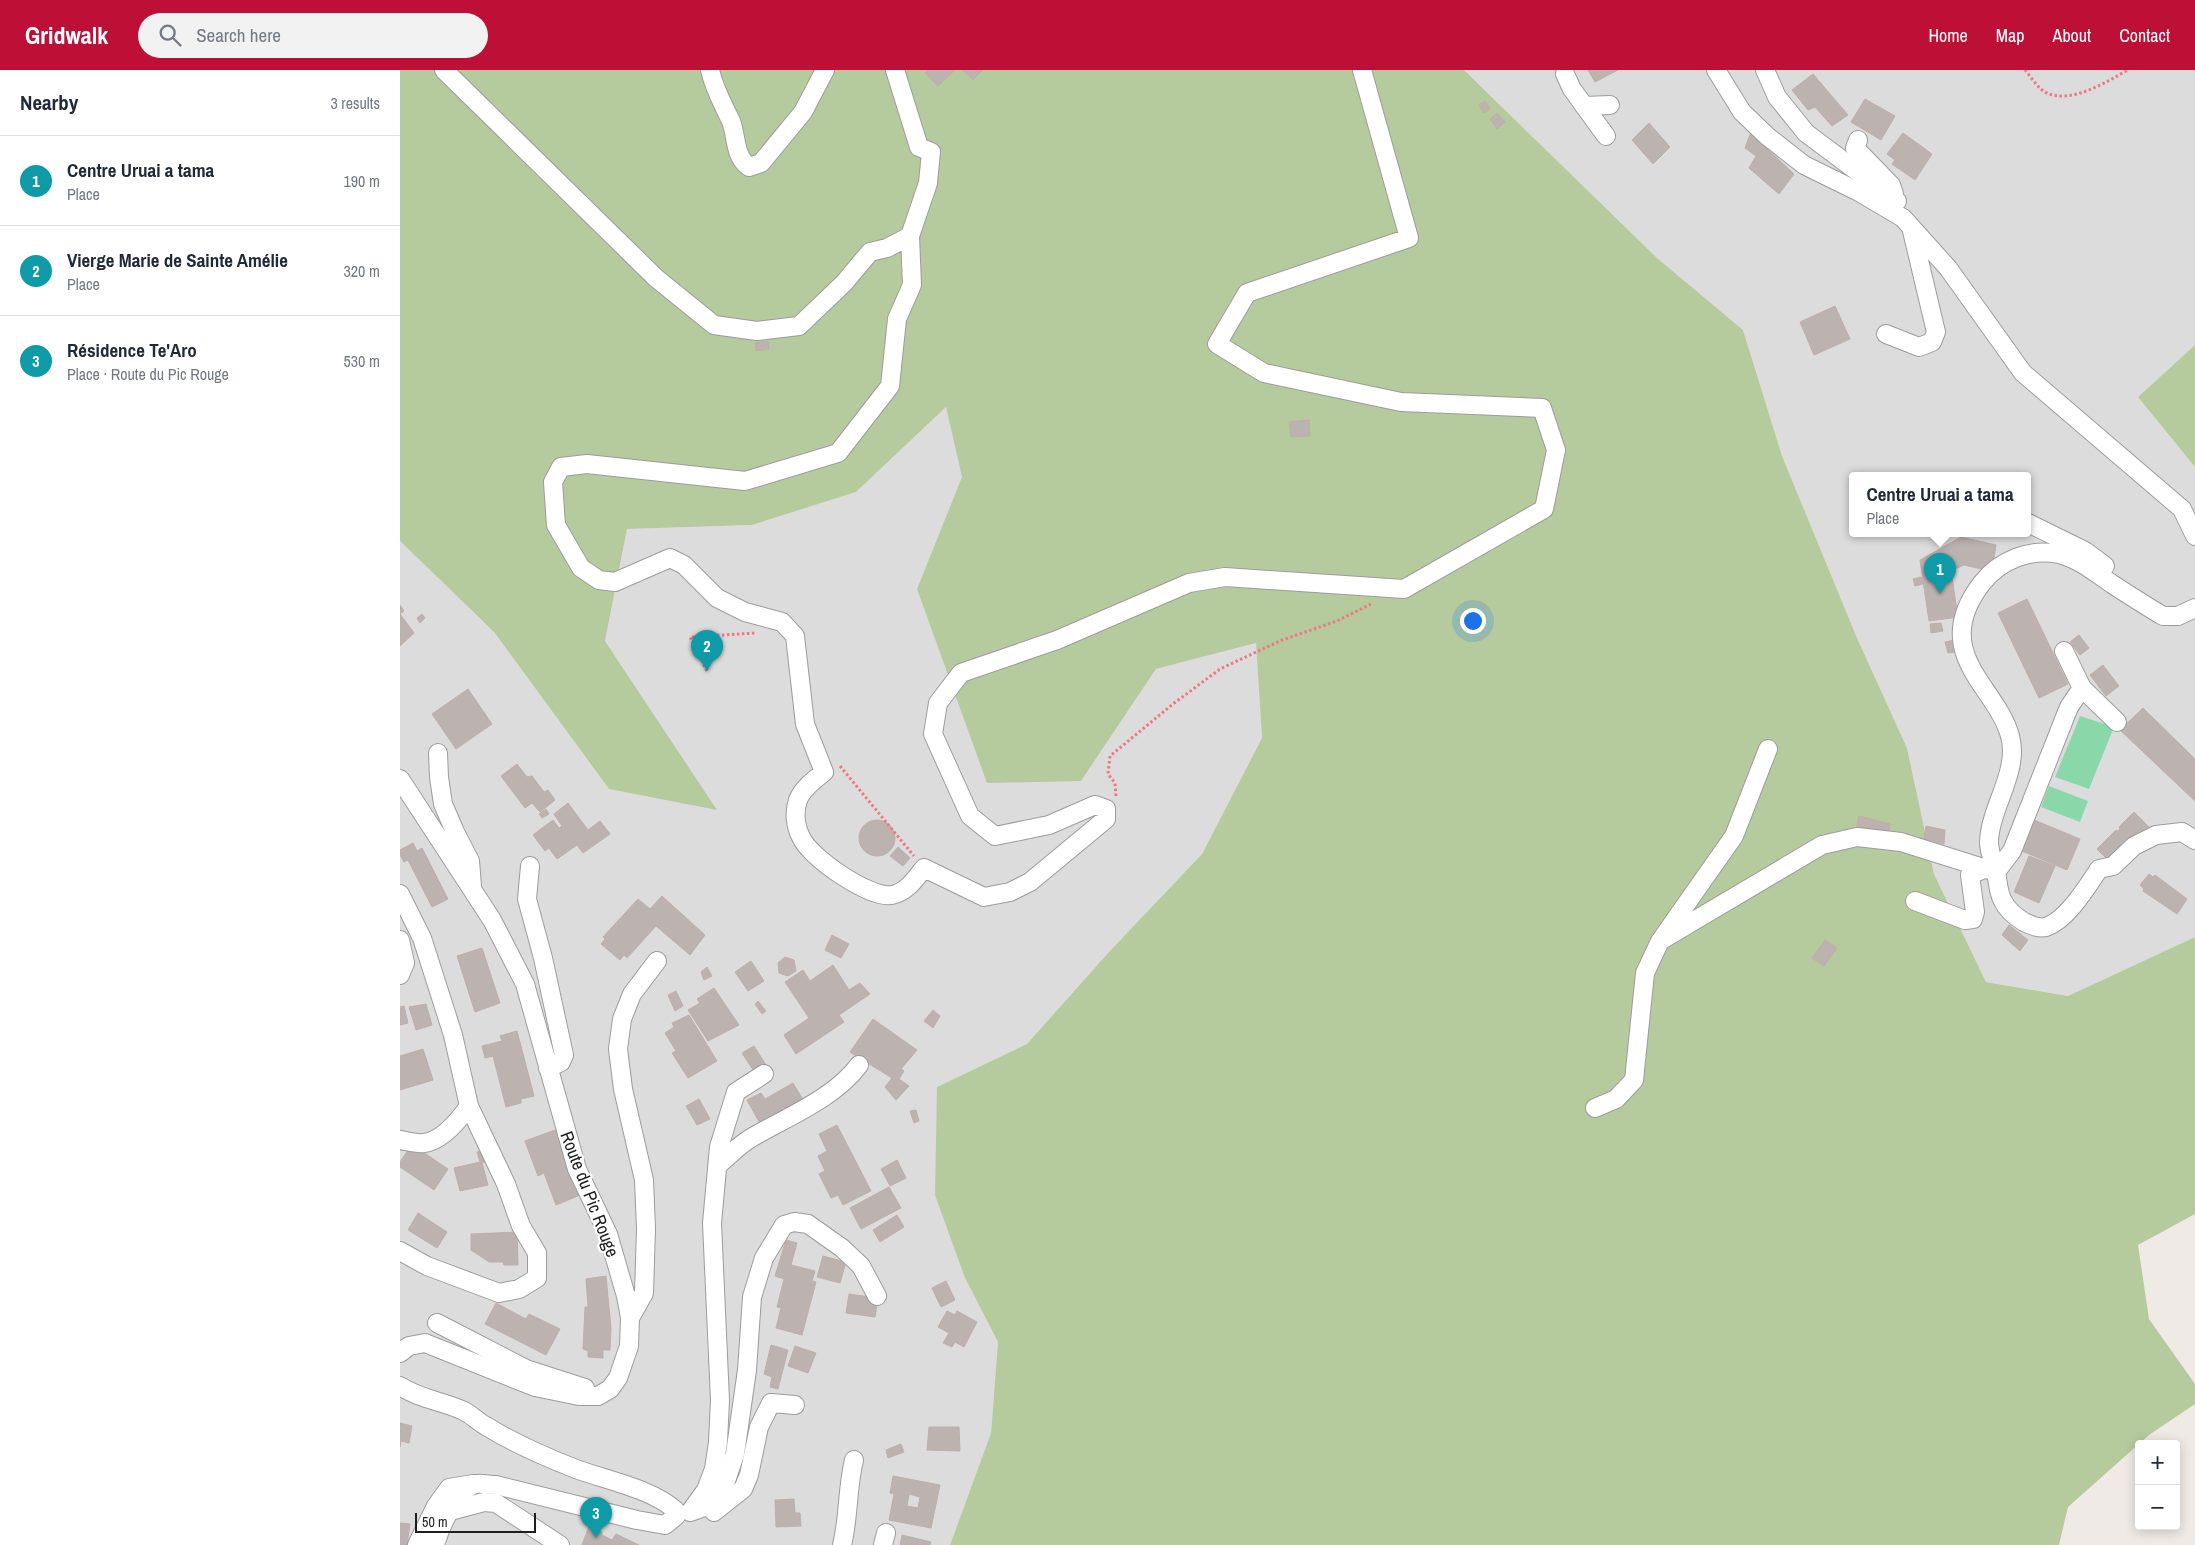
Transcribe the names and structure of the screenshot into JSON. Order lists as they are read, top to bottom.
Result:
{
  "streets": {
    "street": ["Route du Pic Rouge"]
  },
  "scale_bar": "50 m",
  "page": {
    "header": "Gridwalk",
    "search": "Search here",
    "nav": [
      "Home",
      "Map",
      "About",
      "Contact"
    ],
    "heading": ["Nearby", "3 results"],
    "list": [
      {
        "mark": "1",
        "name": "Centre Uruai a tama",
        "note": "Place",
        "value": "190 m"
      },
      {
        "mark": "2",
        "name": "Vierge Marie de Sainte Amélie",
        "note": "Place",
        "value": "320 m"
      },
      {
        "mark": "3",
        "name": "Résidence Te'Aro",
        "note": "Place · Route du Pic Rouge",
        "value": "530 m"
      }
    ],
    "popup": ["Centre Uruai a tama", "Place"],
    "pins": ["1", "2", "3"],
    "map_buttons": ["+", "−"],
    "scale": "50 m"
  }
}
